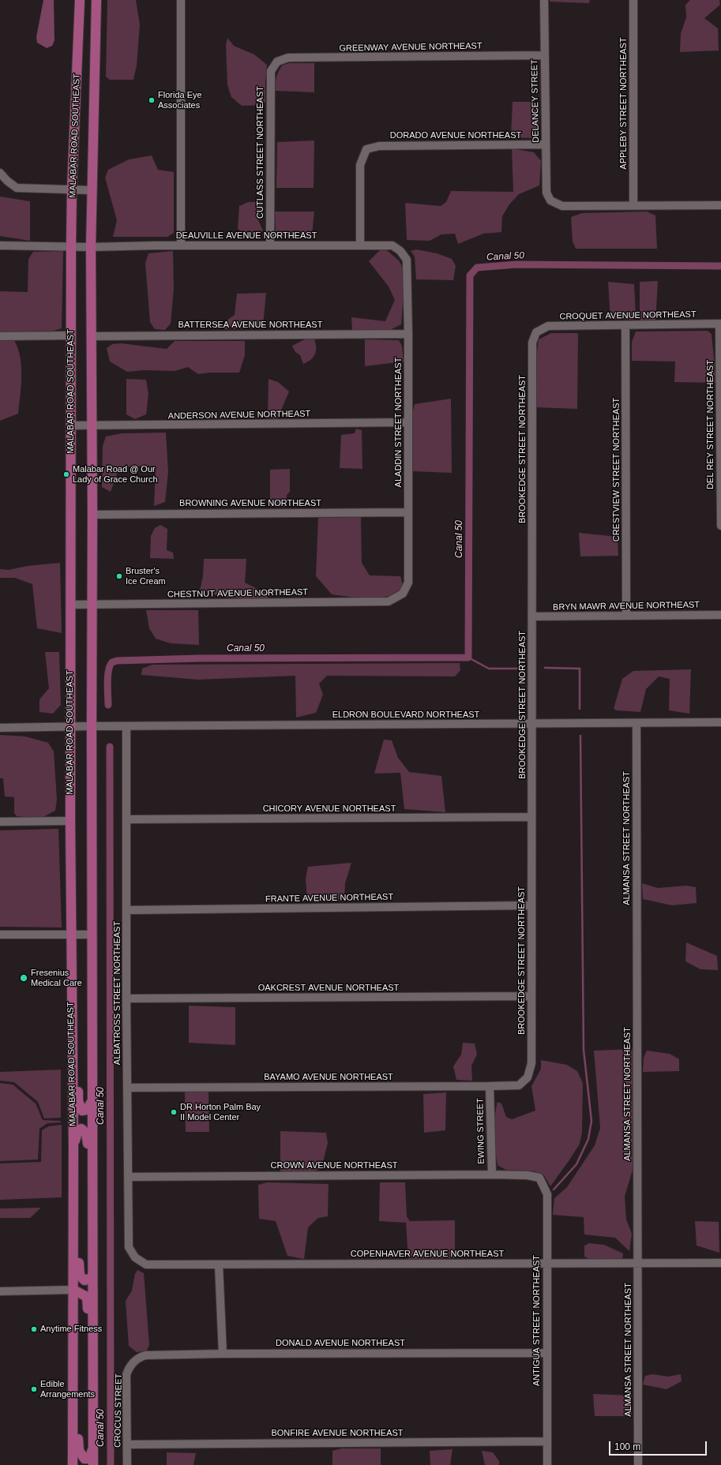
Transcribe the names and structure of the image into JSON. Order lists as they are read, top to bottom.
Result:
{
  "streets": {
    "main road": ["MALABAR ROAD SOUTHEAST"],
    "street": [
      "GREENWAY AVENUE NORTHEAST",
      "DELANCEY STREET",
      "APPLEBY STREET NORTHEAST",
      "DORADO AVENUE NORTHEAST",
      "CUTLASS STREET NORTHEAST",
      "DEAUVILLE AVENUE NORTHEAST",
      "CROQUET AVENUE NORTHEAST",
      "BATTERSEA AVENUE NORTHEAST",
      "ANDERSON AVENUE NORTHEAST",
      "ALADDIN STREET NORTHEAST",
      "DEL REY STREET NORTHEAST",
      "BROOKEDGE STREET NORTHEAST",
      "CRESTVIEW STREET NORTHEAST",
      "BROWNING AVENUE NORTHEAST",
      "CHESTNUT AVENUE NORTHEAST",
      "BRYN MAWR AVENUE NORTHEAST",
      "ELDRON BOULEVARD NORTHEAST",
      "CHICORY AVENUE NORTHEAST",
      "ALMANSA STREET NORTHEAST",
      "FRANTE AVENUE NORTHEAST",
      "OAKCREST AVENUE NORTHEAST",
      "ALBATROSS STREET NORTHEAST",
      "BAYAMO AVENUE NORTHEAST",
      "EWING STREET",
      "CROWN AVENUE NORTHEAST",
      "COPENHAVER AVENUE NORTHEAST",
      "ANTIGUA STREET NORTHEAST",
      "DONALD AVENUE NORTHEAST",
      "CROCUS STREET",
      "BONFIRE AVENUE NORTHEAST"
    ]
  },
  "crossings": [
    ["GREENWAY AVENUE NORTHEAST", "DELANCEY STREET"],
    ["GREENWAY AVENUE NORTHEAST", "CUTLASS STREET NORTHEAST"],
    ["DELANCEY STREET", "APPLEBY STREET NORTHEAST"],
    ["DELANCEY STREET", "DORADO AVENUE NORTHEAST"],
    ["MALABAR ROAD SOUTHEAST", "DEAUVILLE AVENUE NORTHEAST"],
    ["MALABAR ROAD SOUTHEAST", "BATTERSEA AVENUE NORTHEAST"],
    ["MALABAR ROAD SOUTHEAST", "ANDERSON AVENUE NORTHEAST"],
    ["MALABAR ROAD SOUTHEAST", "BROWNING AVENUE NORTHEAST"],
    ["MALABAR ROAD SOUTHEAST", "CHESTNUT AVENUE NORTHEAST"],
    ["MALABAR ROAD SOUTHEAST", "ELDRON BOULEVARD NORTHEAST"],
    ["DORADO AVENUE NORTHEAST", "DEAUVILLE AVENUE NORTHEAST"],
    ["CUTLASS STREET NORTHEAST", "DEAUVILLE AVENUE NORTHEAST"],
    ["DEAUVILLE AVENUE NORTHEAST", "ALADDIN STREET NORTHEAST"],
    ["CROQUET AVENUE NORTHEAST", "DEL REY STREET NORTHEAST"],
    ["CROQUET AVENUE NORTHEAST", "BROOKEDGE STREET NORTHEAST"],
    ["CROQUET AVENUE NORTHEAST", "CRESTVIEW STREET NORTHEAST"],
    ["BATTERSEA AVENUE NORTHEAST", "ALADDIN STREET NORTHEAST"],
    ["ANDERSON AVENUE NORTHEAST", "ALADDIN STREET NORTHEAST"],
    ["ALADDIN STREET NORTHEAST", "BROWNING AVENUE NORTHEAST"],
    ["ALADDIN STREET NORTHEAST", "CHESTNUT AVENUE NORTHEAST"],
    ["BROOKEDGE STREET NORTHEAST", "BRYN MAWR AVENUE NORTHEAST"],
    ["BROOKEDGE STREET NORTHEAST", "ELDRON BOULEVARD NORTHEAST"],
    ["BROOKEDGE STREET NORTHEAST", "CHICORY AVENUE NORTHEAST"],
    ["BROOKEDGE STREET NORTHEAST", "FRANTE AVENUE NORTHEAST"],
    ["BROOKEDGE STREET NORTHEAST", "OAKCREST AVENUE NORTHEAST"],
    ["BROOKEDGE STREET NORTHEAST", "BAYAMO AVENUE NORTHEAST"],
    ["CRESTVIEW STREET NORTHEAST", "BRYN MAWR AVENUE NORTHEAST"],
    ["ELDRON BOULEVARD NORTHEAST", "ALMANSA STREET NORTHEAST"],
    ["ELDRON BOULEVARD NORTHEAST", "ALBATROSS STREET NORTHEAST"],
    ["CHICORY AVENUE NORTHEAST", "ALBATROSS STREET NORTHEAST"],
    ["ALMANSA STREET NORTHEAST", "COPENHAVER AVENUE NORTHEAST"],
    ["FRANTE AVENUE NORTHEAST", "ALBATROSS STREET NORTHEAST"],
    ["OAKCREST AVENUE NORTHEAST", "ALBATROSS STREET NORTHEAST"],
    ["ALBATROSS STREET NORTHEAST", "BAYAMO AVENUE NORTHEAST"],
    ["ALBATROSS STREET NORTHEAST", "CROWN AVENUE NORTHEAST"],
    ["ALBATROSS STREET NORTHEAST", "COPENHAVER AVENUE NORTHEAST"],
    ["BAYAMO AVENUE NORTHEAST", "EWING STREET"],
    ["EWING STREET", "CROWN AVENUE NORTHEAST"],
    ["CROWN AVENUE NORTHEAST", "ANTIGUA STREET NORTHEAST"],
    ["COPENHAVER AVENUE NORTHEAST", "ANTIGUA STREET NORTHEAST"],
    ["ANTIGUA STREET NORTHEAST", "DONALD AVENUE NORTHEAST"],
    ["ANTIGUA STREET NORTHEAST", "BONFIRE AVENUE NORTHEAST"],
    ["DONALD AVENUE NORTHEAST", "CROCUS STREET"],
    ["CROCUS STREET", "BONFIRE AVENUE NORTHEAST"]
  ],
  "water": ["Canal 50"],
  "places": [
    "Florida Eye Associates",
    "Malabar Road @ Our Lady of Grace Church",
    "Bruster's Ice Cream",
    "Fresenius Medical Care",
    "DR Horton Palm Bay II Model Center",
    "Anytime Fitness",
    "Edible Arrangements"
  ],
  "scale_bar": "100 m"
}
